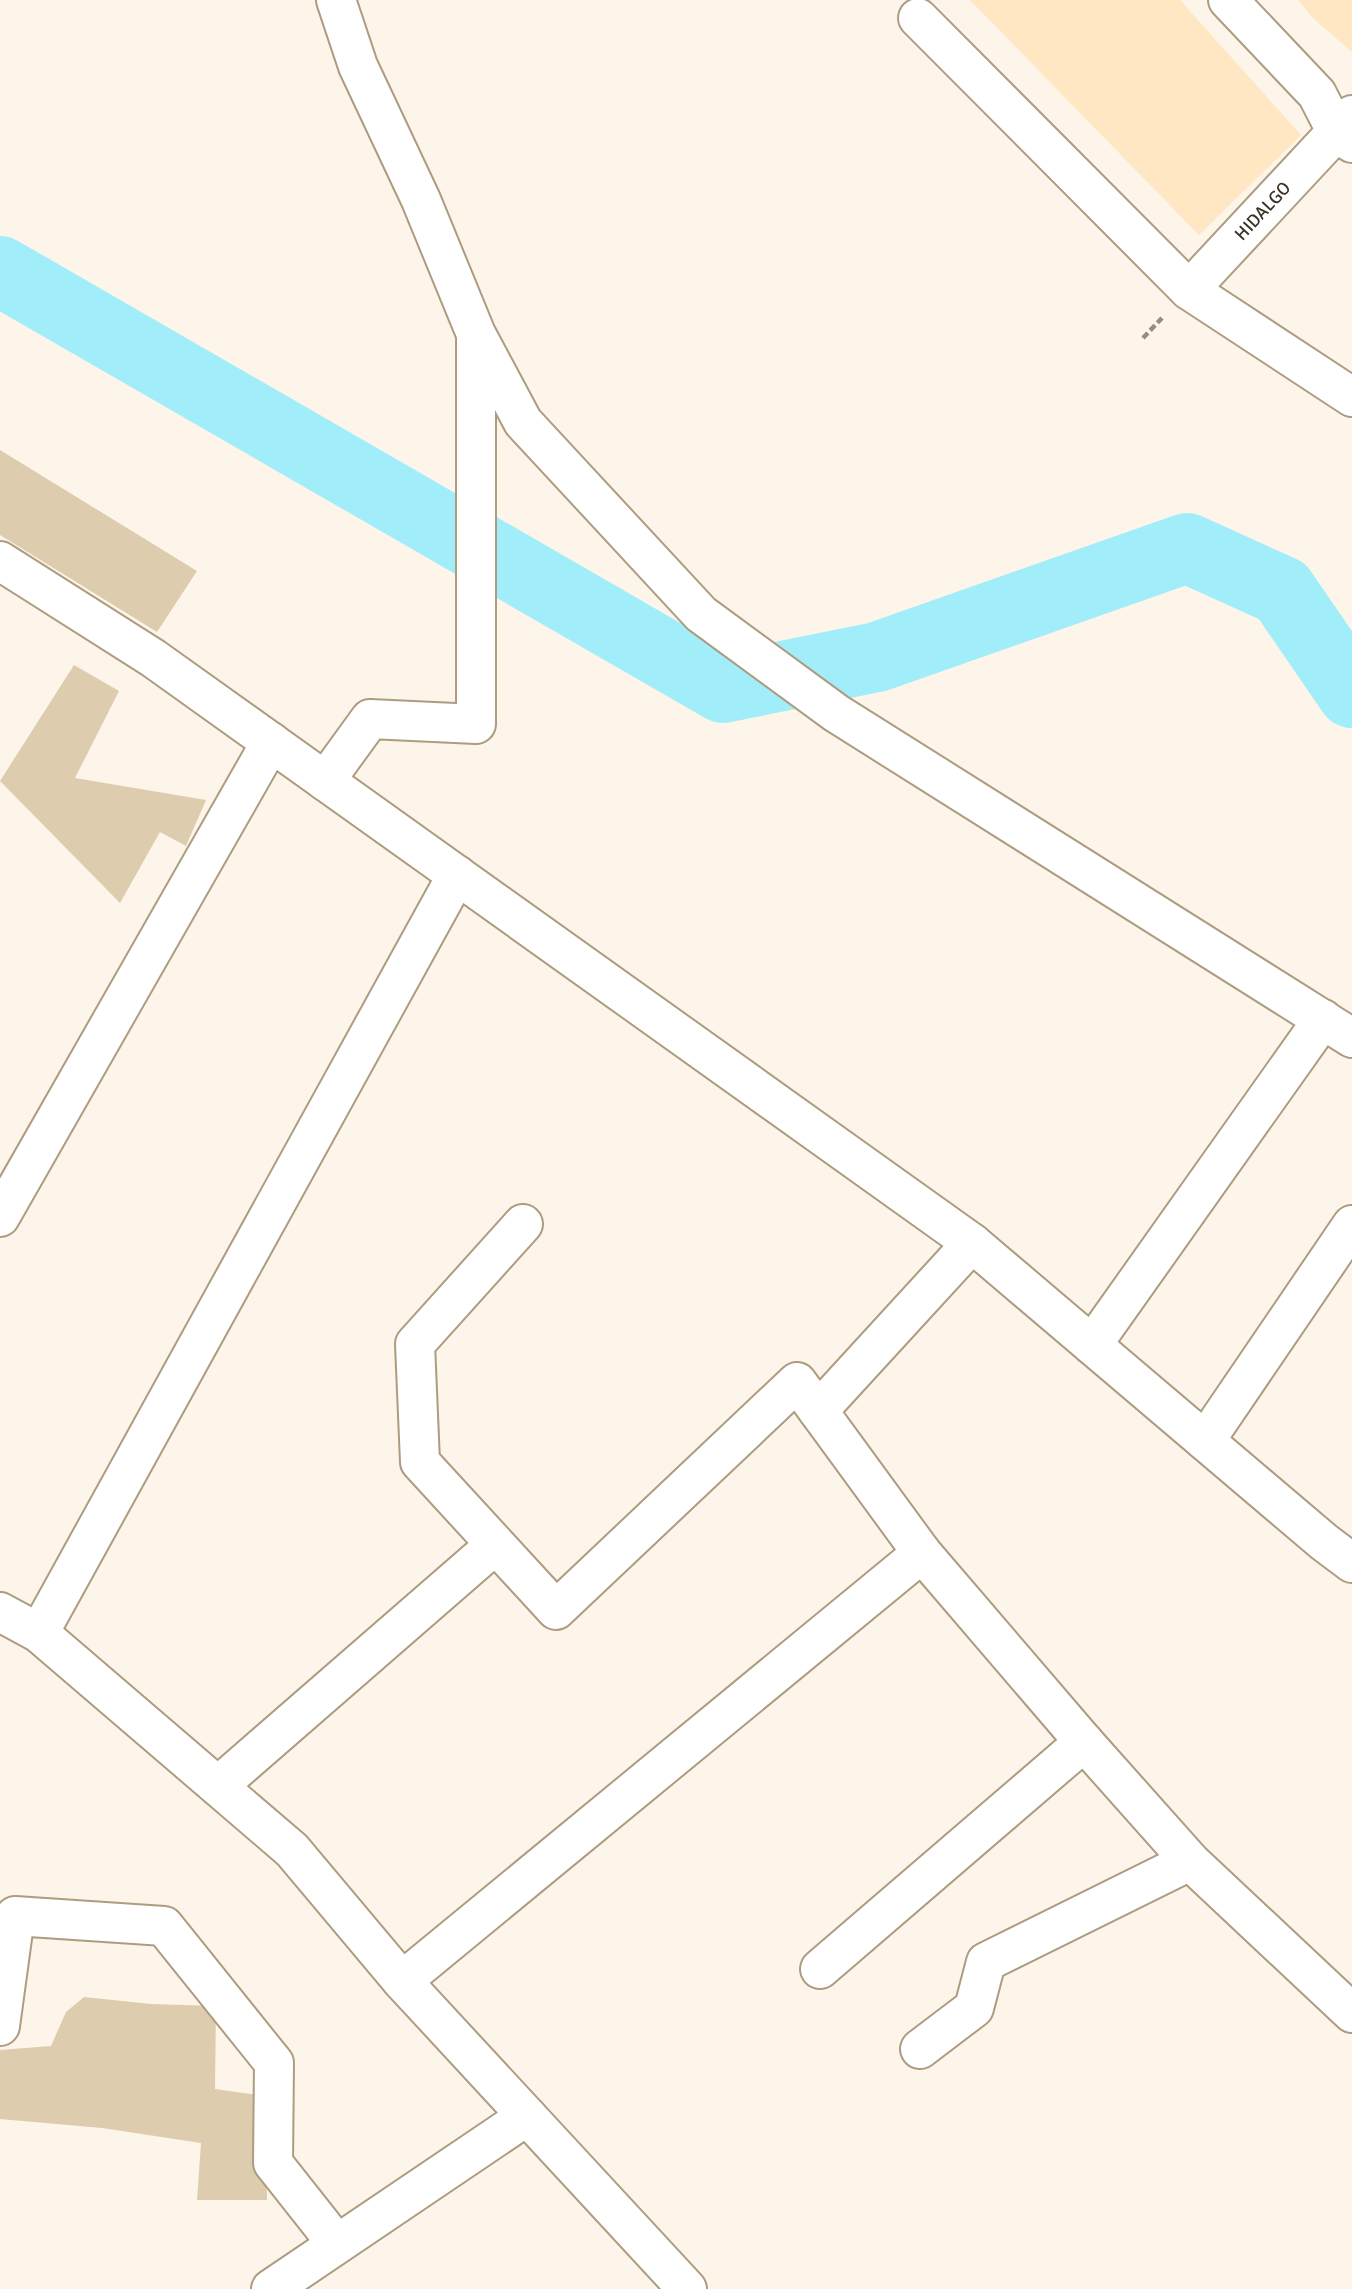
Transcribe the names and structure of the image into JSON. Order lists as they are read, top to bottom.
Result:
{
  "streets": {
    "street": ["HIDALGO"]
  }
}
